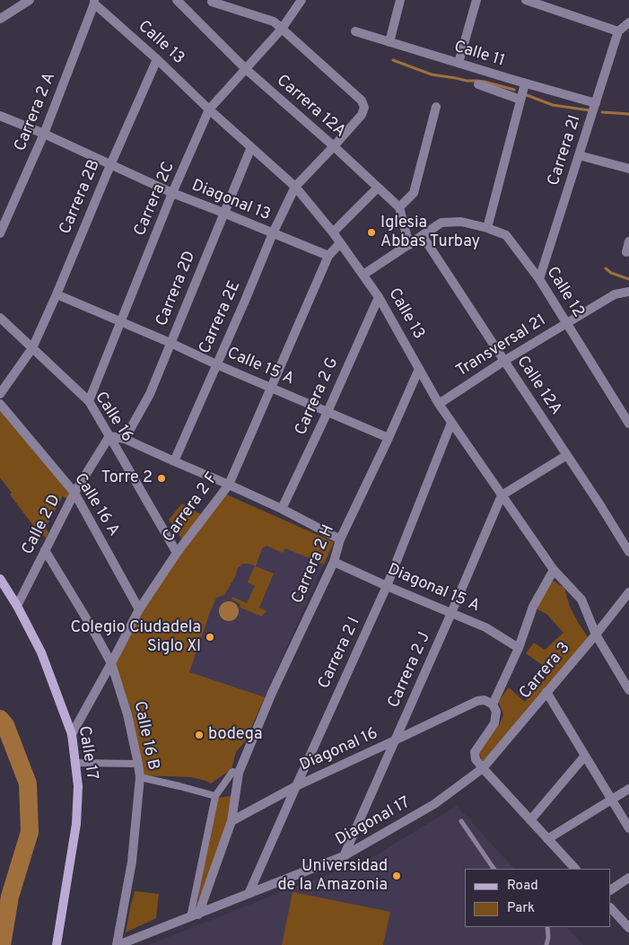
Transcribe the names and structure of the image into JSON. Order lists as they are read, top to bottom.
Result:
{
  "streets": {
    "main road": ["Calle 17"],
    "street": [
      "Calle 13",
      "Calle 11",
      "Carrera 12A",
      "Carrera 2 A",
      "Carrera 2I",
      "Carrera 2B",
      "Carrera 2C",
      "Diagonal 13",
      "Carrera 2D",
      "Calle 12",
      "Carrera 2E",
      "Transversal 21",
      "Calle 15 A",
      "Calle 12A",
      "Carrera 2 G",
      "Calle 16",
      "Calle 16 A",
      "Carrera 2 F",
      "Calle 2 D",
      "Carrera 2 H",
      "Diagonal 15 A",
      "Carrera 2 I",
      "Carrera 2 J",
      "Carrera 3",
      "Calle 16 B",
      "Diagonal 16",
      "Diagonal 17"
    ]
  },
  "crossings": [
    ["Calle 13", "Carrera 2 A"],
    ["Calle 13", "Carrera 2B"],
    ["Calle 13", "Carrera 2C"],
    ["Calle 13", "Carrera 2D"],
    ["Calle 13", "Carrera 2E"],
    ["Calle 13", "Transversal 21"],
    ["Calle 13", "Carrera 2 G"],
    ["Calle 13", "Carrera 2 F"],
    ["Calle 13", "Carrera 2 H"],
    ["Calle 13", "Carrera 2 I"],
    ["Calle 13", "Carrera 2 J"],
    ["Calle 13", "Carrera 3"],
    ["Calle 11", "Carrera 2I"],
    ["Carrera 12A", "Carrera 2C"],
    ["Carrera 12A", "Carrera 2E"],
    ["Carrera 2 A", "Diagonal 13"],
    ["Carrera 2I", "Calle 12"],
    ["Carrera 2B", "Diagonal 13"],
    ["Carrera 2B", "Calle 15 A"],
    ["Carrera 2B", "Calle 16"],
    ["Carrera 2C", "Diagonal 13"],
    ["Carrera 2C", "Calle 15 A"],
    ["Carrera 2C", "Calle 16"],
    ["Diagonal 13", "Carrera 2D"],
    ["Diagonal 13", "Carrera 2E"],
    ["Diagonal 13", "Carrera 2 F"],
    ["Carrera 2D", "Calle 15 A"],
    ["Calle 12", "Transversal 21"],
    ["Calle 12", "Calle 12A"],
    ["Carrera 2E", "Calle 15 A"],
    ["Transversal 21", "Calle 12A"],
    ["Calle 15 A", "Carrera 2 G"],
    ["Calle 15 A", "Carrera 2 F"],
    ["Calle 15 A", "Carrera 2 H"],
    ["Calle 16", "Carrera 2 F"],
    ["Calle 16", "Calle 2 D"],
    ["Calle 16 A", "Carrera 2 F"],
    ["Calle 16 A", "Calle 2 D"],
    ["Carrera 2 F", "Calle 16 B"],
    ["Carrera 2 F", "Calle 17"],
    ["Calle 2 D", "Calle 16 B"],
    ["Calle 2 D", "Calle 17"],
    ["Carrera 2 H", "Diagonal 15 A"],
    ["Diagonal 15 A", "Carrera 2 I"],
    ["Diagonal 15 A", "Carrera 2 J"],
    ["Carrera 2 I", "Diagonal 16"],
    ["Carrera 2 I", "Diagonal 17"],
    ["Carrera 2 J", "Diagonal 16"],
    ["Carrera 2 J", "Diagonal 17"],
    ["Carrera 3", "Diagonal 17"],
    ["Calle 16 B", "Diagonal 17"]
  ],
  "places": [
    "Iglesia Abbas Turbay",
    "Torre 2",
    "Colegio Ciudadela Siglo XI",
    "bodega",
    "Universidad de la Amazonia"
  ],
  "legend": ["Road", "Park"]
}
